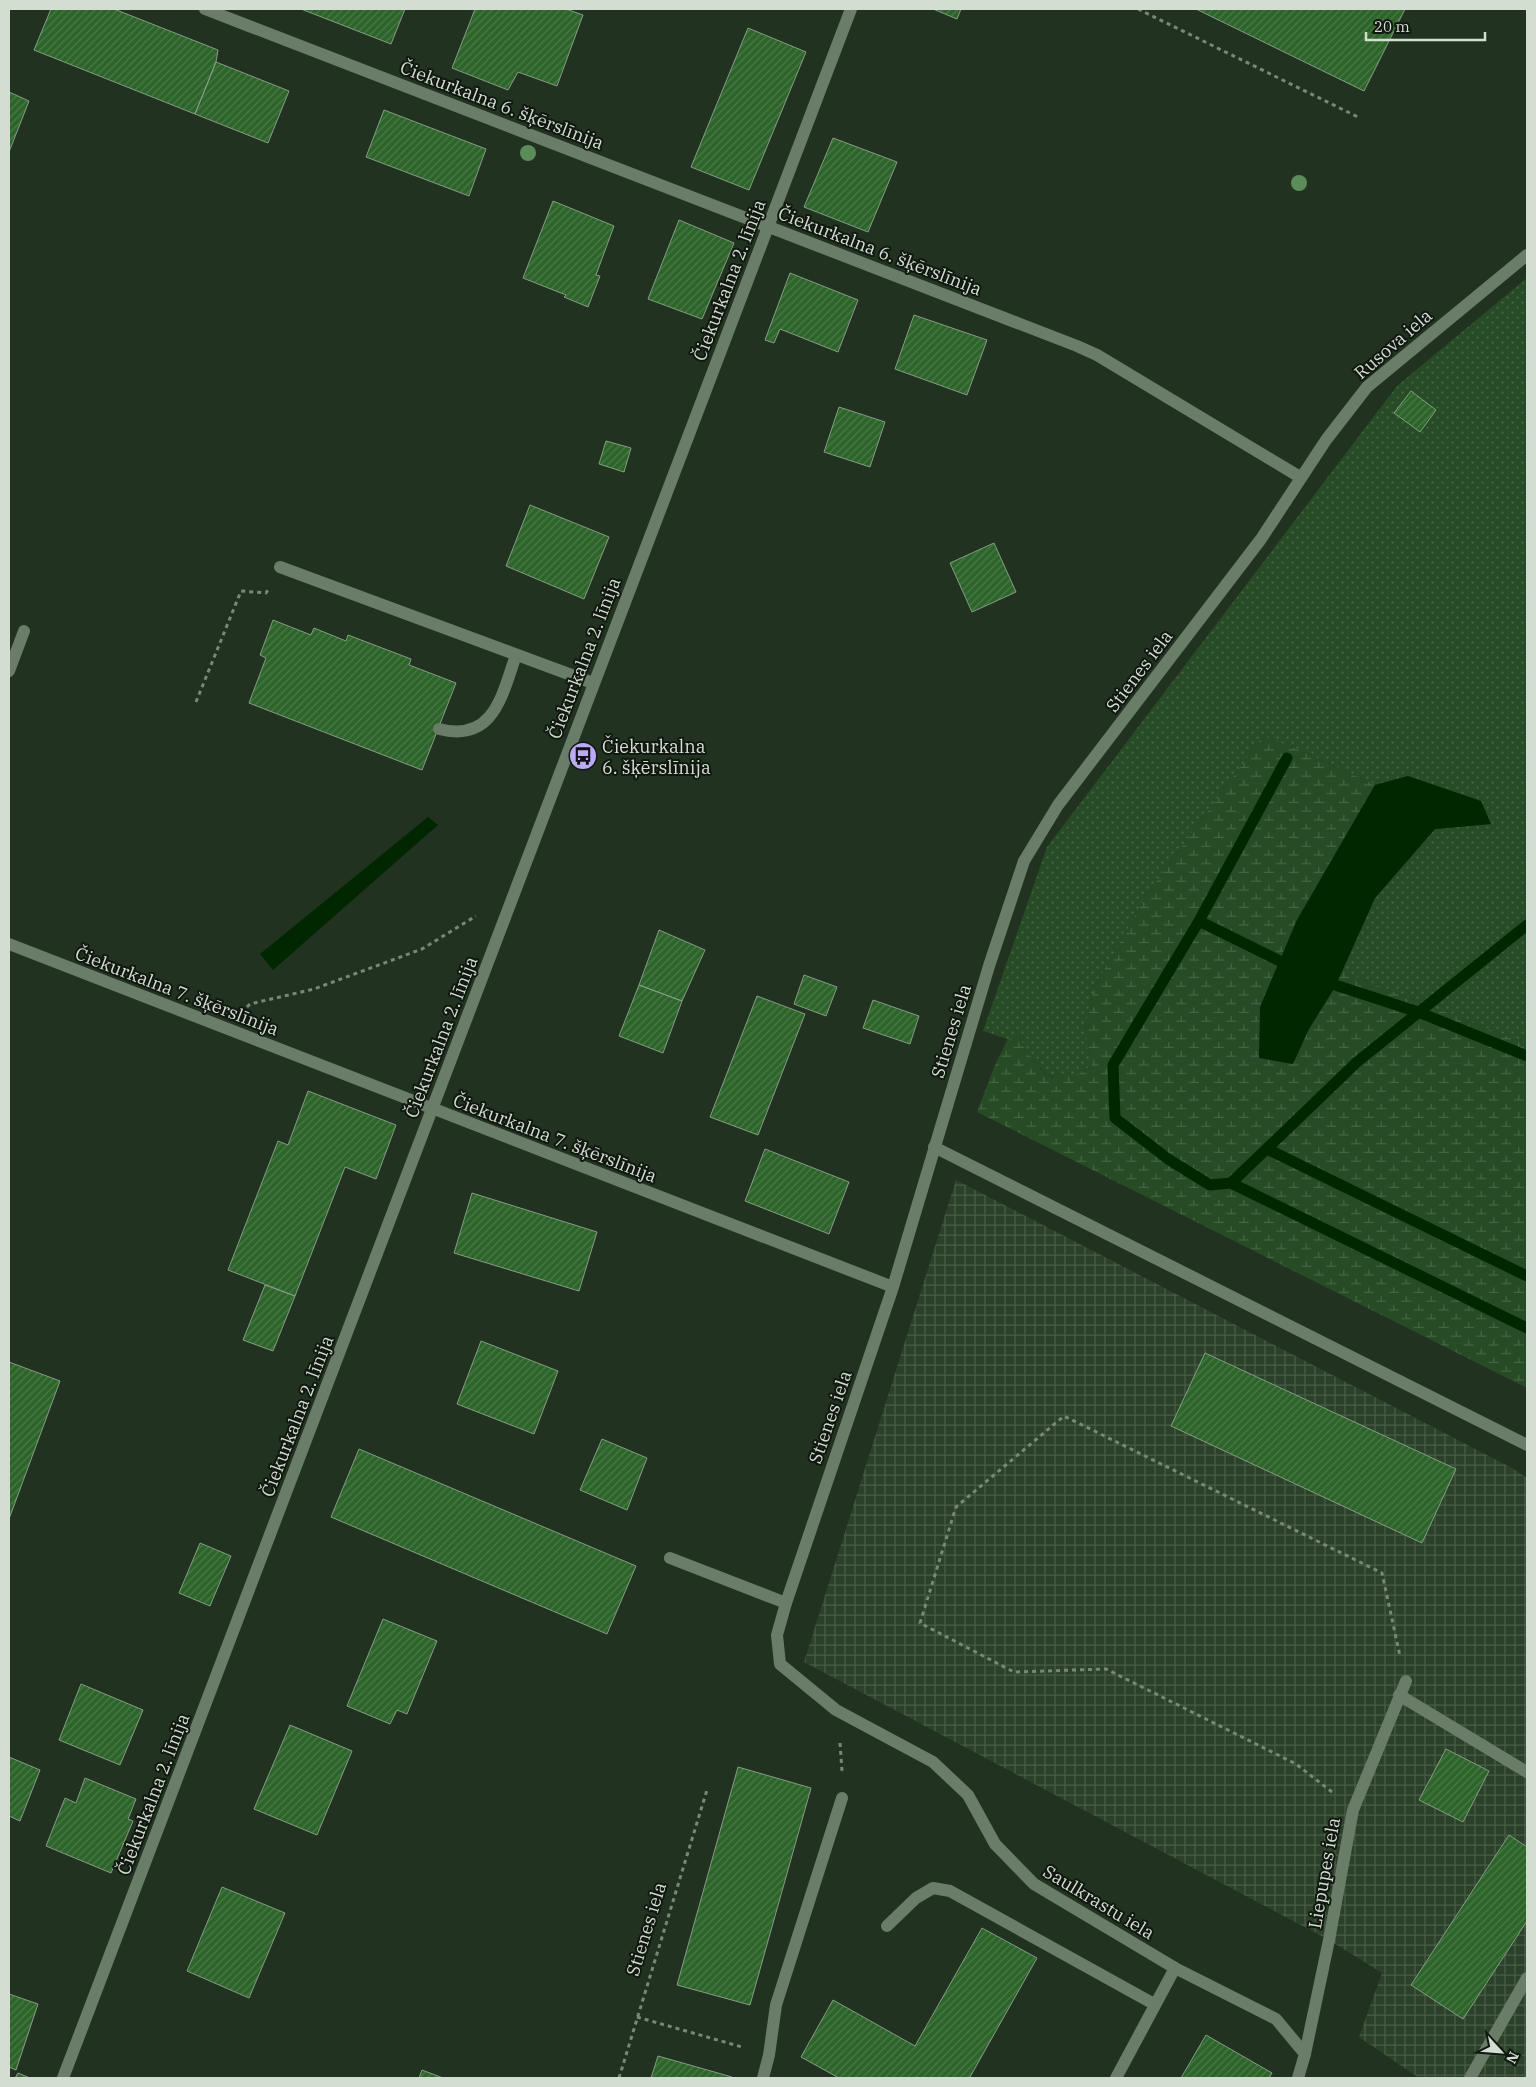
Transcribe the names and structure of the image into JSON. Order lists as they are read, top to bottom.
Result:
{
  "streets": {
    "street": [
      "Čiekurkalna 6. šķērslīnija",
      "Čiekurkalna 2. līnija",
      "Rusova iela",
      "Stienes iela",
      "Čiekurkalna 7. šķērslīnija",
      "Liepupes iela",
      "Saulkrastu iela"
    ]
  },
  "crossings": [
    ["Čiekurkalna 6. šķērslīnija", "Čiekurkalna 2. līnija"],
    ["Čiekurkalna 6. šķērslīnija", "Rusova iela"],
    ["Čiekurkalna 6. šķērslīnija", "Stienes iela"],
    ["Čiekurkalna 2. līnija", "Čiekurkalna 7. šķērslīnija"],
    ["Rusova iela", "Stienes iela"],
    ["Stienes iela", "Čiekurkalna 7. šķērslīnija"],
    ["Stienes iela", "Saulkrastu iela"],
    ["Liepupes iela", "Saulkrastu iela"]
  ],
  "places": {
    "bus stop": ["Čiekurkalna 6. šķērslīnija"]
  },
  "scale_bar": "20 m",
  "north": "bottom right"
}
